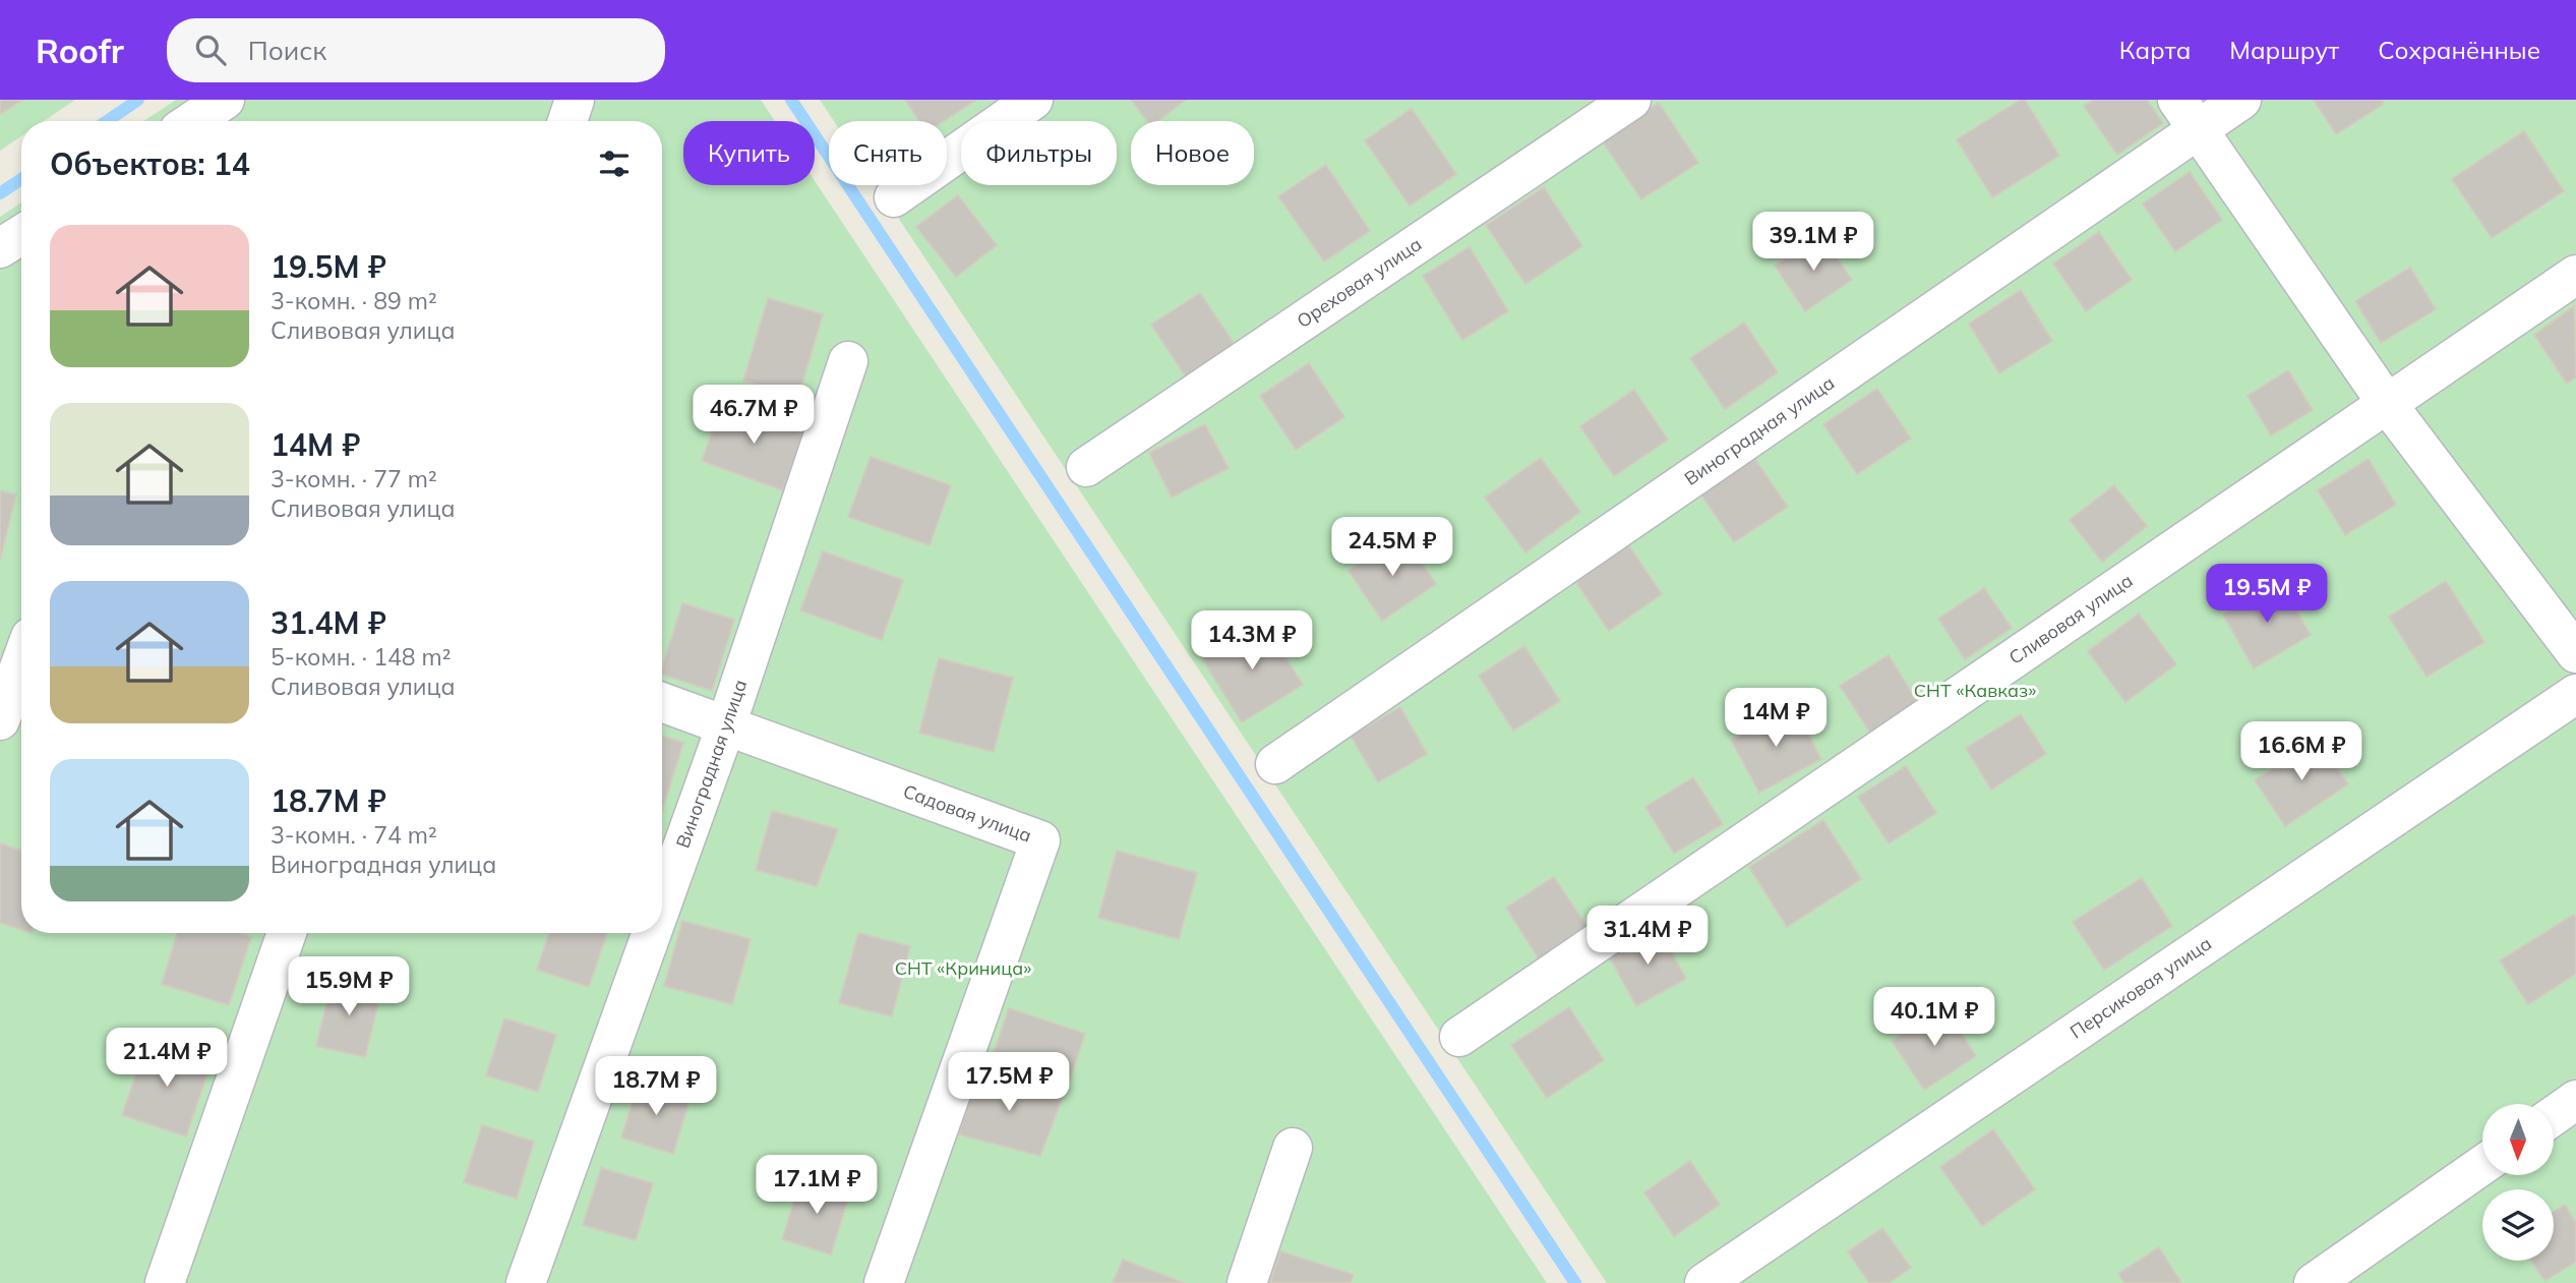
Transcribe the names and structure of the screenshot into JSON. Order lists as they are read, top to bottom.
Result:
{
  "streets": {
    "street": [
      "Ореховая улица",
      "Виноградная улица",
      "Сливовая улица",
      "Садовая улица",
      "Персиковая улица"
    ]
  },
  "crossings": [
    ["Виноградная улица", "Садовая улица"]
  ],
  "parks": ["СНТ «Кавказ»", "СНТ «Криница»"],
  "north": "bottom",
  "page": {
    "header": "Roofr",
    "search": "Поиск",
    "nav": ["Карта", "Маршрут", "Сохранённые"],
    "chip": [
      "Купить",
      "Снять",
      "Фильтры",
      "Новое"
    ],
    "heading": "Объектов: 14",
    "list": [
      {
        "name": "19.5M ₽",
        "note": "3-комн. · 89 m² · Сливовая улица"
      },
      {
        "name": "14M ₽",
        "note": "3-комн. · 77 m² · Сливовая улица"
      },
      {
        "name": "31.4M ₽",
        "note": "5-комн. · 148 m² · Сливовая улица"
      },
      {
        "name": "18.7M ₽",
        "note": "3-комн. · 74 m² · Виноградная улица"
      }
    ],
    "price": [
      "39.1M ₽",
      "46.7M ₽",
      "24.5M ₽",
      "19.5M ₽",
      "14.3M ₽",
      "14M ₽",
      "16.6M ₽",
      "31.4M ₽",
      "15.9M ₽",
      "40.1M ₽",
      "21.4M ₽",
      "17.5M ₽",
      "18.7M ₽",
      "17.1M ₽"
    ]
  }
}
